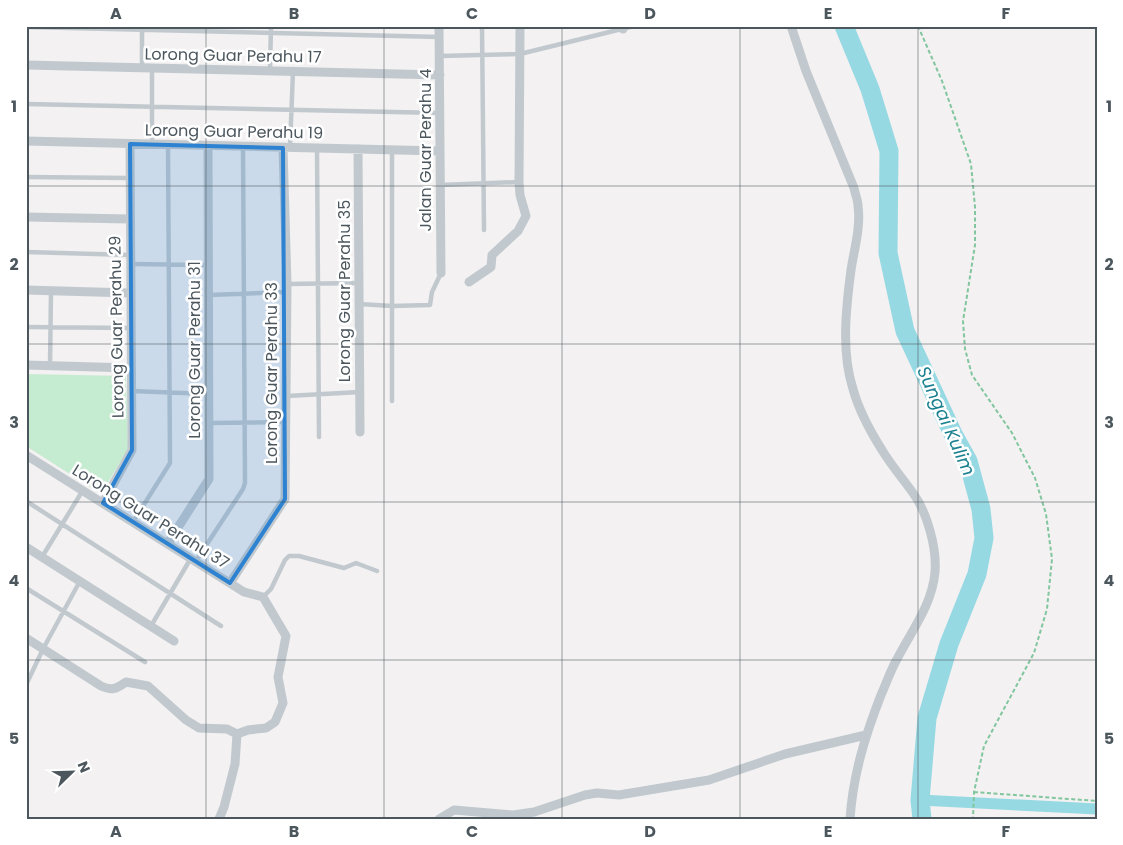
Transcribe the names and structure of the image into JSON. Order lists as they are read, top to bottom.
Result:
{
  "streets": {
    "street": [
      "Lorong Guar Perahu 17",
      "Lorong Guar Perahu 19",
      "Jalan Guar Perahu 4",
      "Lorong Guar Perahu 35",
      "Lorong Guar Perahu 29",
      "Lorong Guar Perahu 31",
      "Lorong Guar Perahu 33",
      "Lorong Guar Perahu 37"
    ]
  },
  "crossings": [
    ["Lorong Guar Perahu 17", "Jalan Guar Perahu 4"],
    ["Lorong Guar Perahu 19", "Jalan Guar Perahu 4"],
    ["Lorong Guar Perahu 19", "Lorong Guar Perahu 35"],
    ["Lorong Guar Perahu 19", "Lorong Guar Perahu 29"],
    ["Lorong Guar Perahu 19", "Lorong Guar Perahu 31"],
    ["Lorong Guar Perahu 19", "Lorong Guar Perahu 33"],
    ["Lorong Guar Perahu 29", "Lorong Guar Perahu 37"],
    ["Lorong Guar Perahu 31", "Lorong Guar Perahu 37"],
    ["Lorong Guar Perahu 33", "Lorong Guar Perahu 37"]
  ],
  "water": ["Sungai Kulim"],
  "north": "top right",
  "grid": {
    "columns": [
      "A",
      "B",
      "C",
      "D",
      "E",
      "F"
    ],
    "rows": [
      "1",
      "2",
      "3",
      "4",
      "5"
    ]
  }
}
